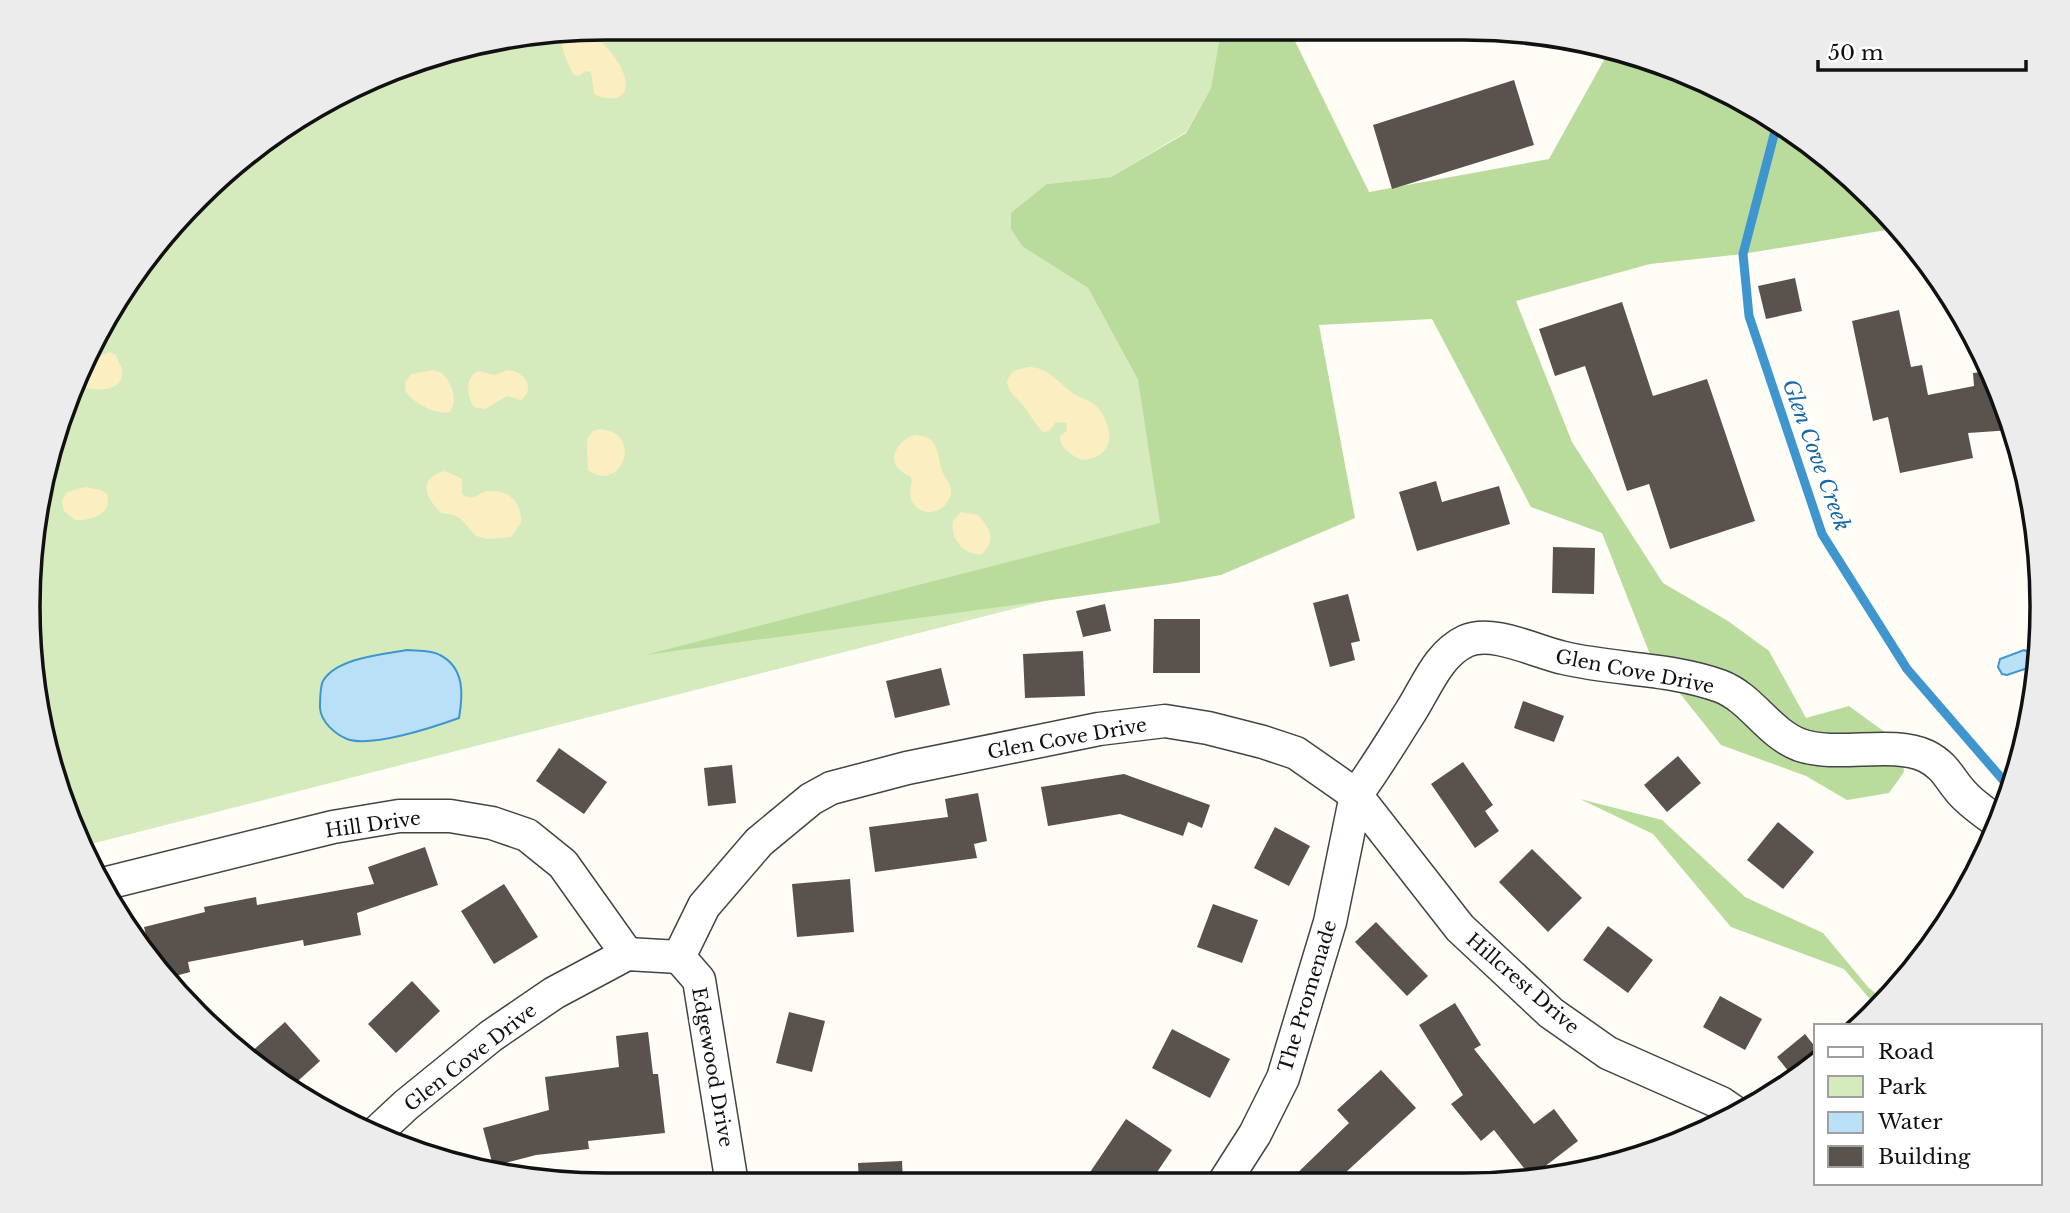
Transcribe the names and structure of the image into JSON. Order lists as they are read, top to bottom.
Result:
{
  "streets": {
    "street": [
      "Glen Cove Drive",
      "Hill Drive",
      "Hillcrest Drive",
      "The Promenade",
      "Edgewood Drive"
    ]
  },
  "crossings": [
    ["Glen Cove Drive", "Hill Drive"],
    ["Glen Cove Drive", "Hillcrest Drive"],
    ["Glen Cove Drive", "The Promenade"],
    ["Glen Cove Drive", "Edgewood Drive"],
    ["Hillcrest Drive", "The Promenade"]
  ],
  "water": ["Glen Cove Creek"],
  "legend": [
    "Road",
    "Park",
    "Water",
    "Building"
  ],
  "scale_bar": "50 m"
}
